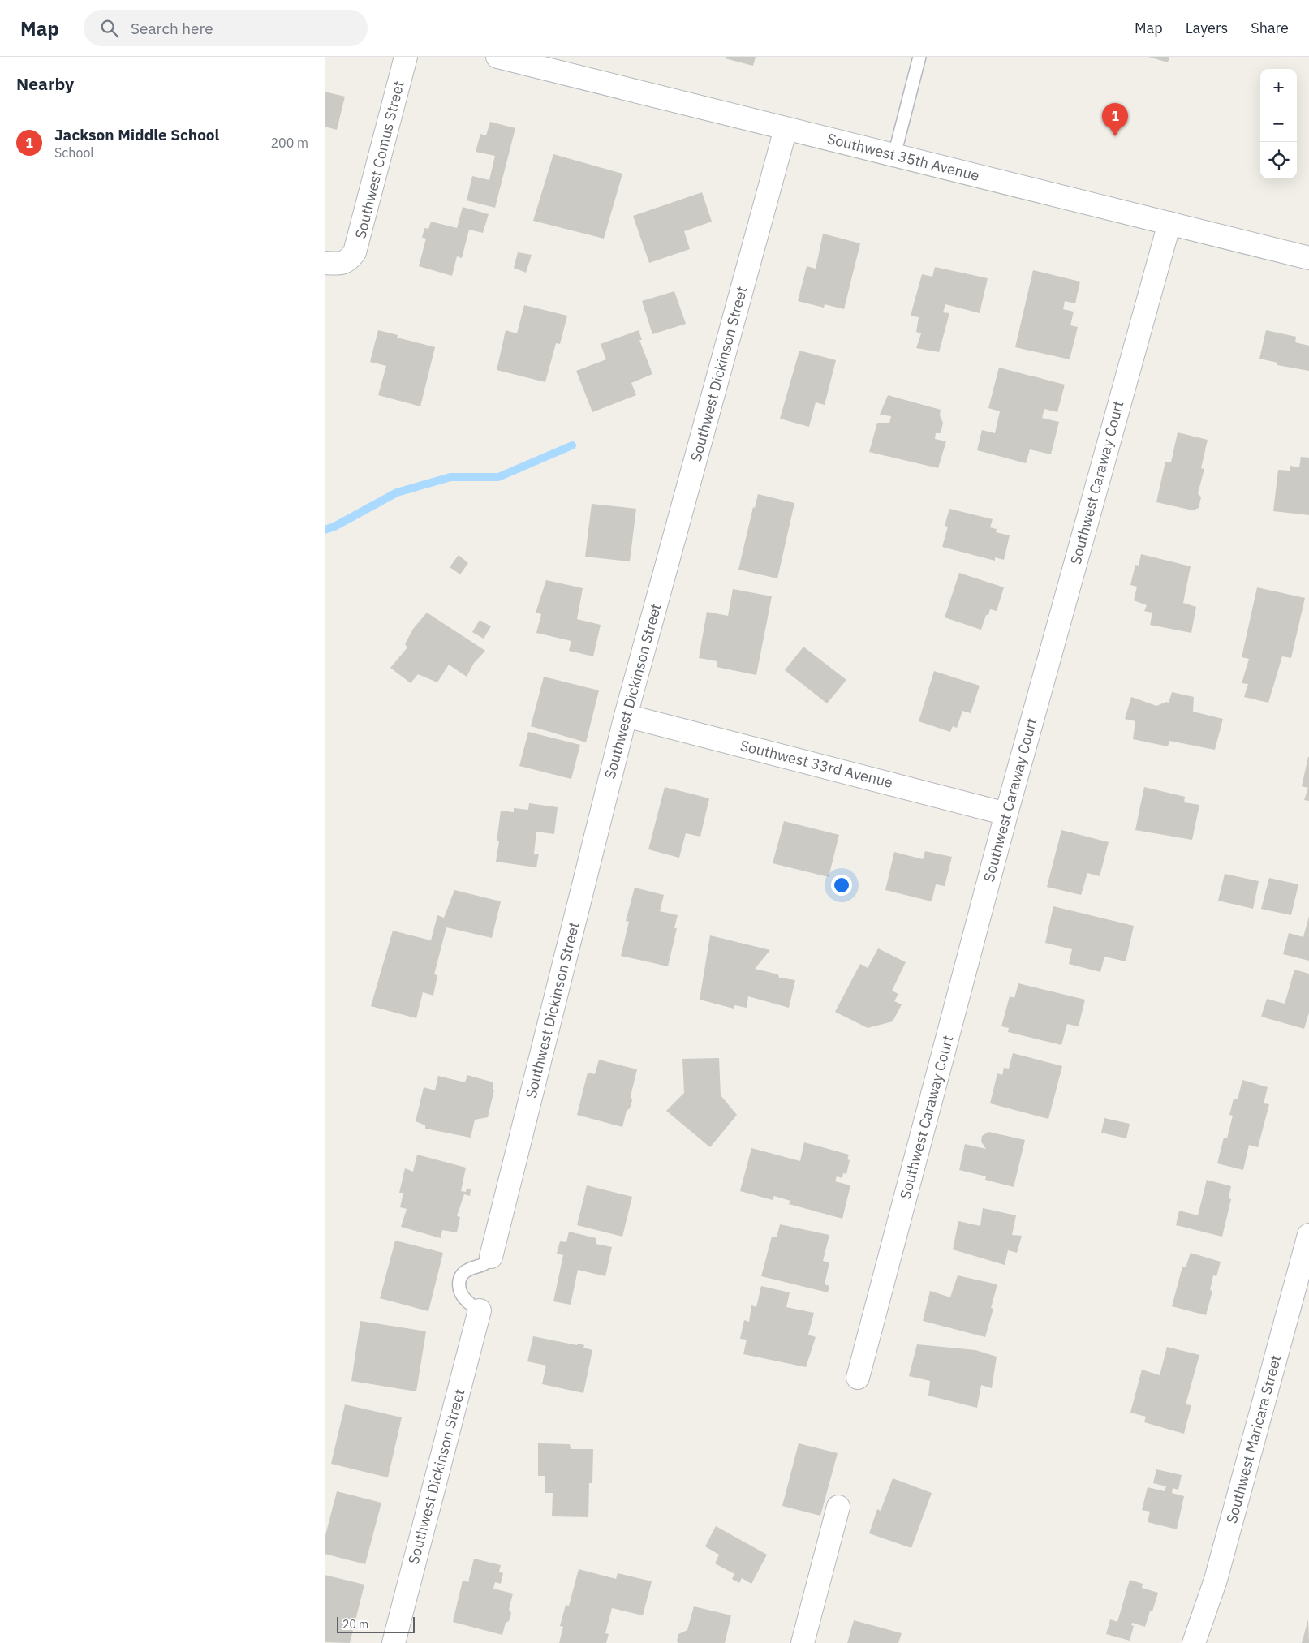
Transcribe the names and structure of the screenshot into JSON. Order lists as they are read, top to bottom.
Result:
{
  "streets": {
    "street": [
      "Southwest 35th Avenue",
      "Southwest Comus Street",
      "Southwest Dickinson Street",
      "Southwest Caraway Court",
      "Southwest 33rd Avenue",
      "Southwest Maricara Street"
    ]
  },
  "crossings": [
    ["Southwest 35th Avenue", "Southwest Dickinson Street"],
    ["Southwest 35th Avenue", "Southwest Caraway Court"],
    ["Southwest Dickinson Street", "Southwest 33rd Avenue"],
    ["Southwest Caraway Court", "Southwest 33rd Avenue"]
  ],
  "scale_bar": "20 m",
  "page": {
    "header": "Map",
    "search": "Search here",
    "nav": ["Map", "Layers", "Share"],
    "heading": "Nearby",
    "map_buttons": ["+", "−"],
    "pins": "1",
    "list": [
      {
        "mark": "1",
        "name": "Jackson Middle School",
        "note": "School",
        "value": "200 m"
      }
    ],
    "scale": "20 m"
  }
}
